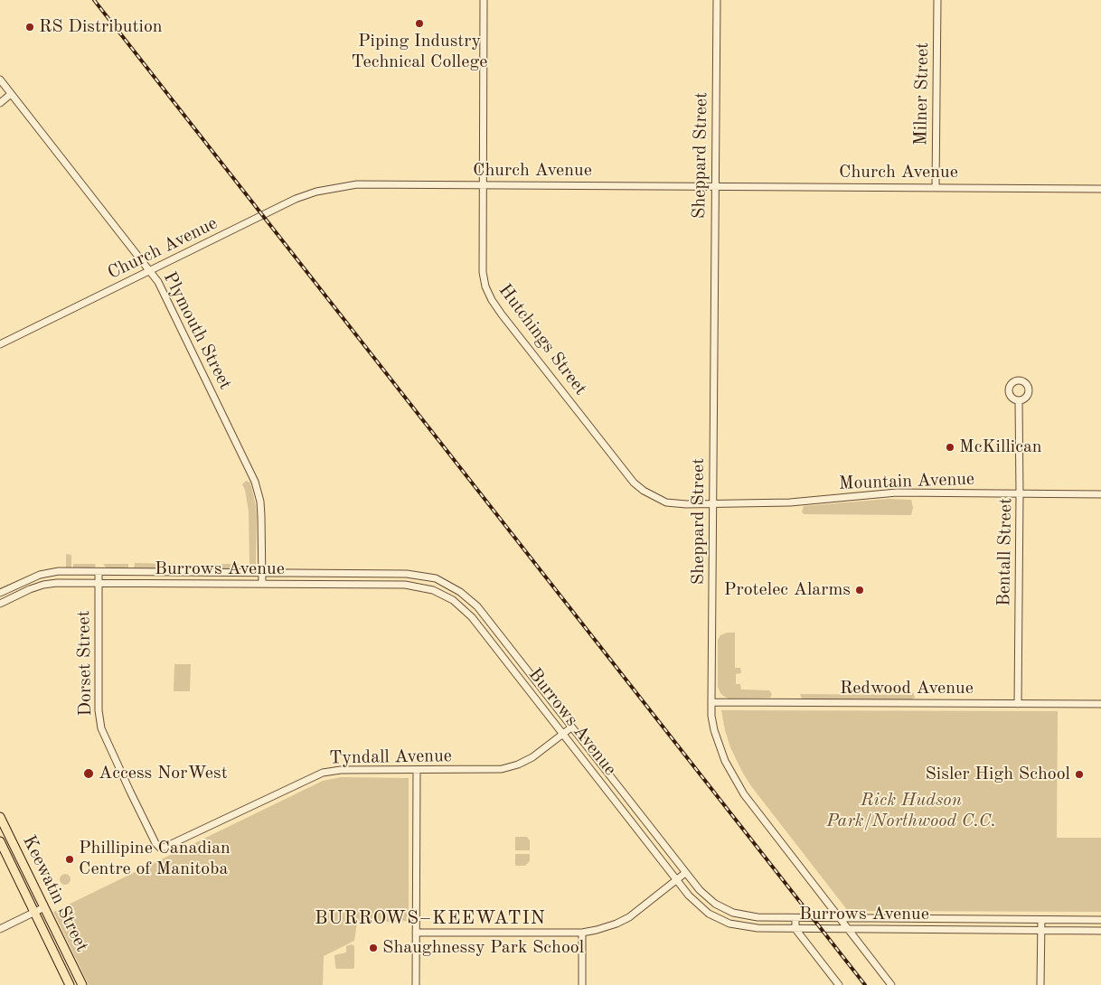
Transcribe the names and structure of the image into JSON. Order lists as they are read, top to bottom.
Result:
{
  "streets": {
    "main road": ["Keewatin Street"],
    "street": [
      "Milner Street",
      "Sheppard Street",
      "Church Avenue",
      "Plymouth Street",
      "Hutchings Street",
      "Mountain Avenue",
      "Bentall Street",
      "Burrows Avenue",
      "Dorset Street",
      "Redwood Avenue",
      "Tyndall Avenue"
    ]
  },
  "crossings": [
    ["Milner Street", "Church Avenue"],
    ["Sheppard Street", "Church Avenue"],
    ["Sheppard Street", "Hutchings Street"],
    ["Sheppard Street", "Mountain Avenue"],
    ["Sheppard Street", "Burrows Avenue"],
    ["Sheppard Street", "Redwood Avenue"],
    ["Church Avenue", "Plymouth Street"],
    ["Church Avenue", "Hutchings Street"],
    ["Plymouth Street", "Burrows Avenue"],
    ["Hutchings Street", "Mountain Avenue"],
    ["Mountain Avenue", "Bentall Street"],
    ["Bentall Street", "Redwood Avenue"],
    ["Burrows Avenue", "Dorset Street"],
    ["Burrows Avenue", "Tyndall Avenue"],
    ["Dorset Street", "Tyndall Avenue"]
  ],
  "districts": ["BURROWS–KEEWATIN"],
  "parks": ["Rick Hudson Park/Northwood C.C."],
  "places": [
    "Piping Industry Technical College",
    "RS Distribution",
    "McKillican",
    "Protelec Alarms",
    "Access NorWest",
    "Sisler High School",
    "Phillipine Canadian Centre of Manitoba",
    "Shaughnessy Park School"
  ]
}
